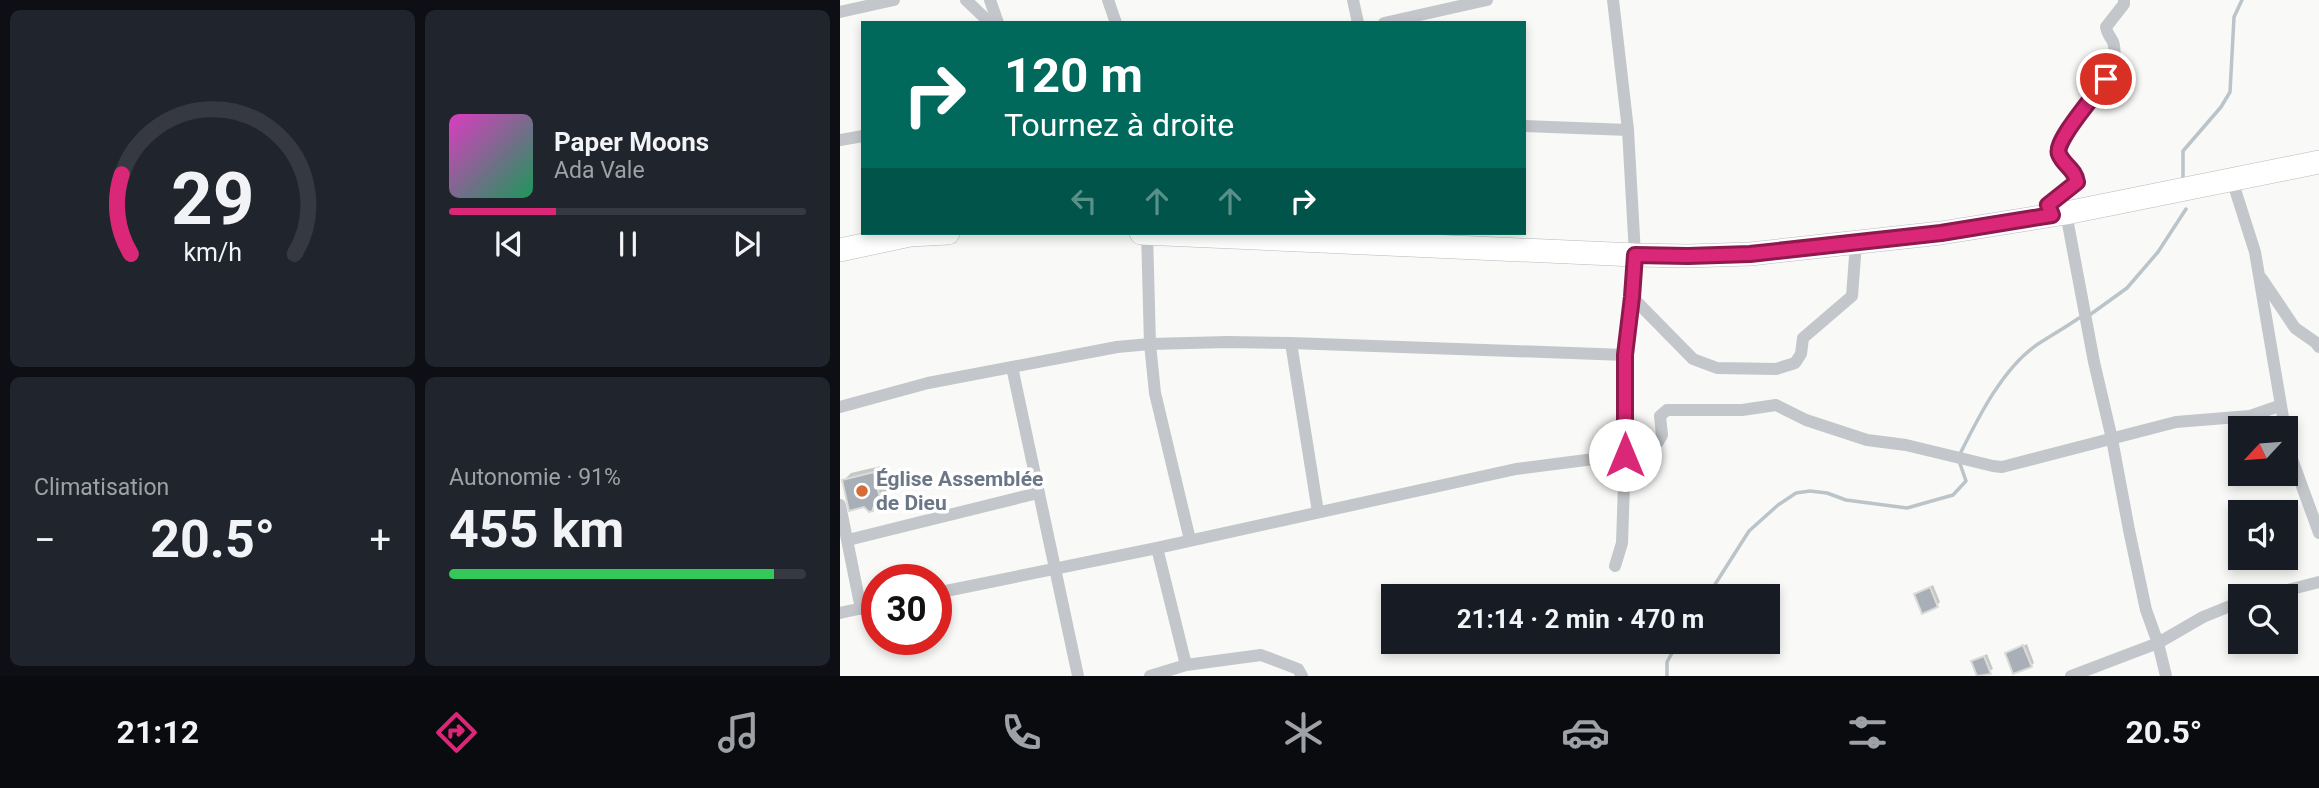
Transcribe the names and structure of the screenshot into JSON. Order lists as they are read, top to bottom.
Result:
{
  "places": ["Église Assemblée de Dieu"],
  "north": "bottom left",
  "page": {
    "turn": ["120 m", "Tournez à droite"],
    "song": ["Paper Moons", "Ada Vale"],
    "tile": [
      "Climatisation",
      ["Autonomie · 91%", "455 km"]
    ],
    "heat": ["−", "20.5°", "+"],
    "limit": "30",
    "trip": "21:14 · 2 min · 470 m",
    "tabs": ["21:12", "20.5°"],
    "gauge": ["29", "km/h"]
  }
}
